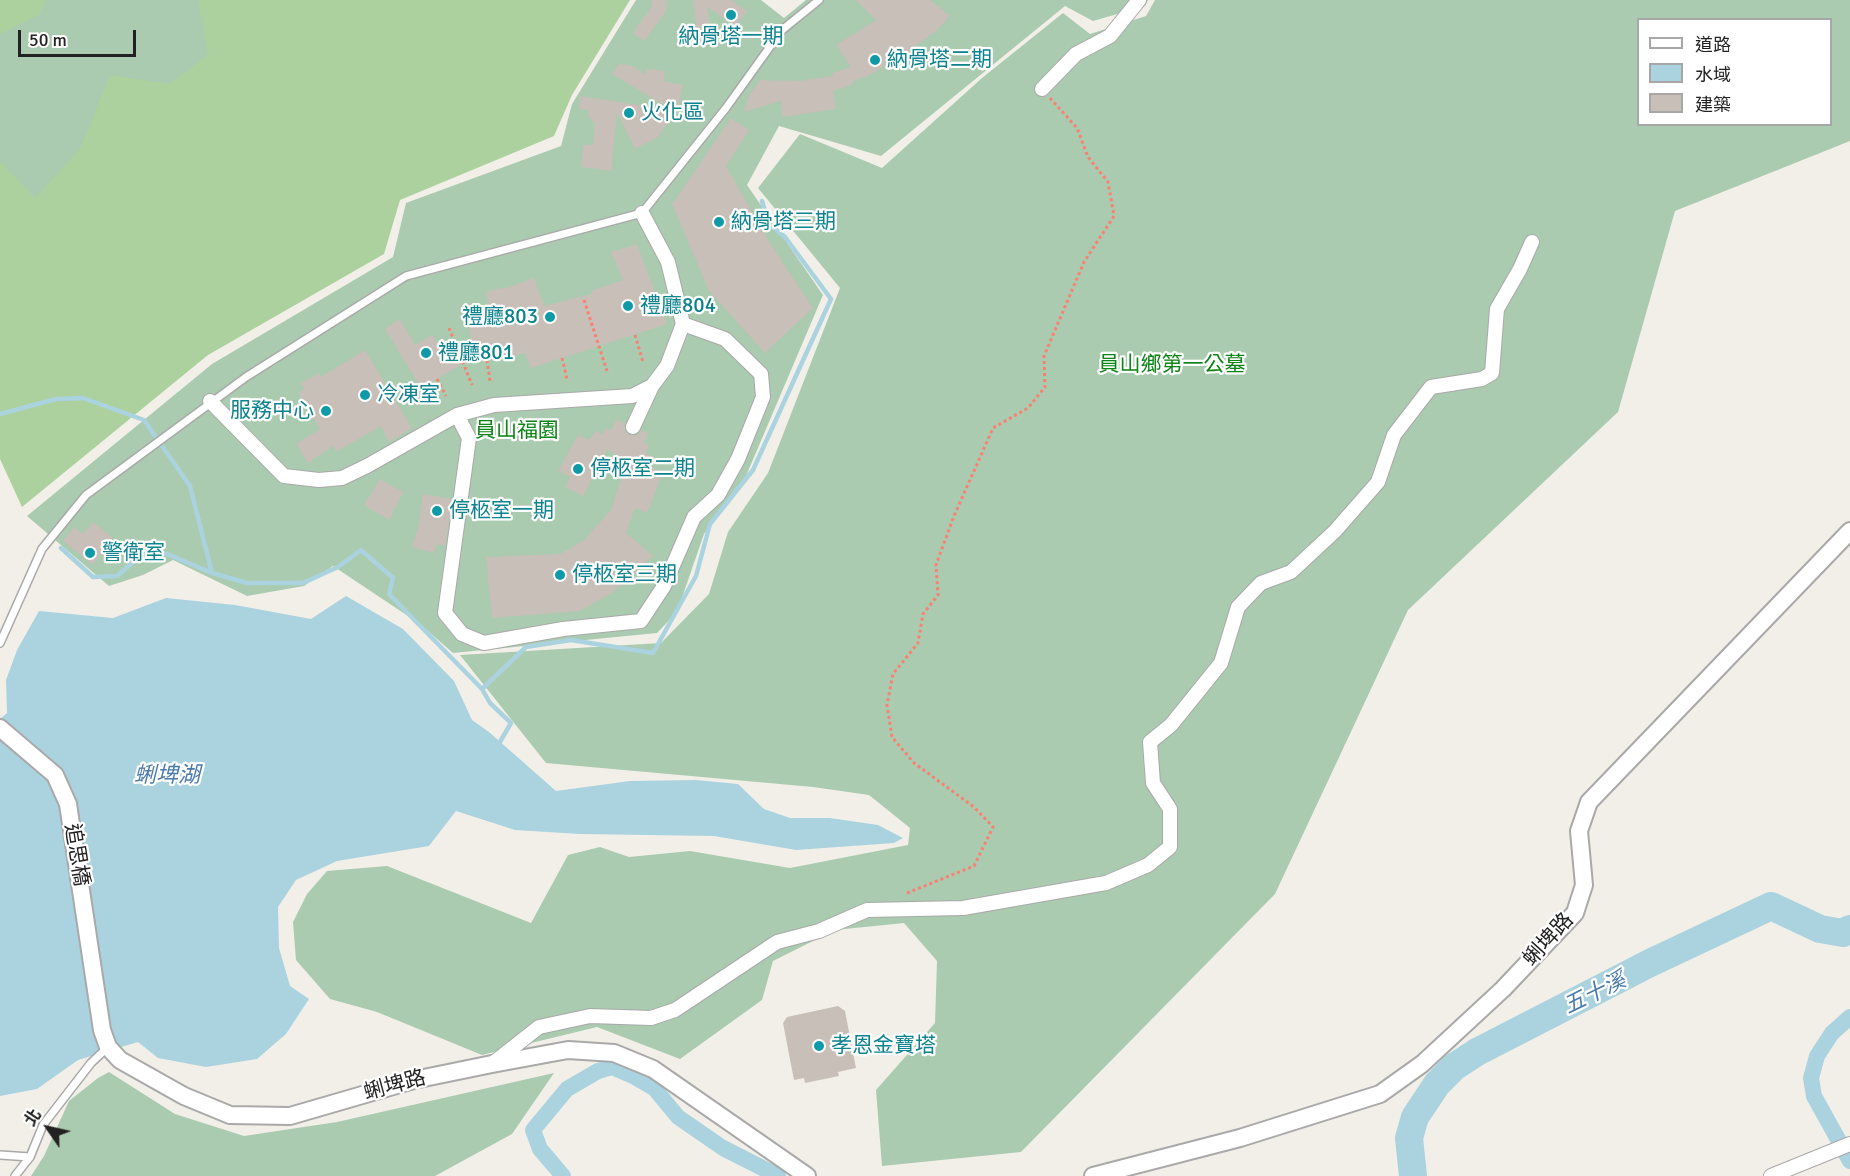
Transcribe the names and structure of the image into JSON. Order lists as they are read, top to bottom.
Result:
{
  "streets": {
    "street": ["追思橋", "蜊埤路"]
  },
  "crossings": [
    ["追思橋", "蜊埤路"]
  ],
  "water": ["蜊埤湖", "五十溪"],
  "parks": ["員山鄉第一公墓", "員山福園"],
  "places": [
    "納骨塔一期",
    "納骨塔二期",
    "火化區",
    "納骨塔三期",
    "禮廳804",
    "禮廳803",
    "禮廳801",
    "冷凍室",
    "服務中心",
    "停柩室二期",
    "停柩室一期",
    "警衛室",
    "停柩室三期",
    "孝恩金寶塔"
  ],
  "legend": ["道路", "水域", "建築"],
  "scale_bar": "50 m",
  "north": "top left"
}
